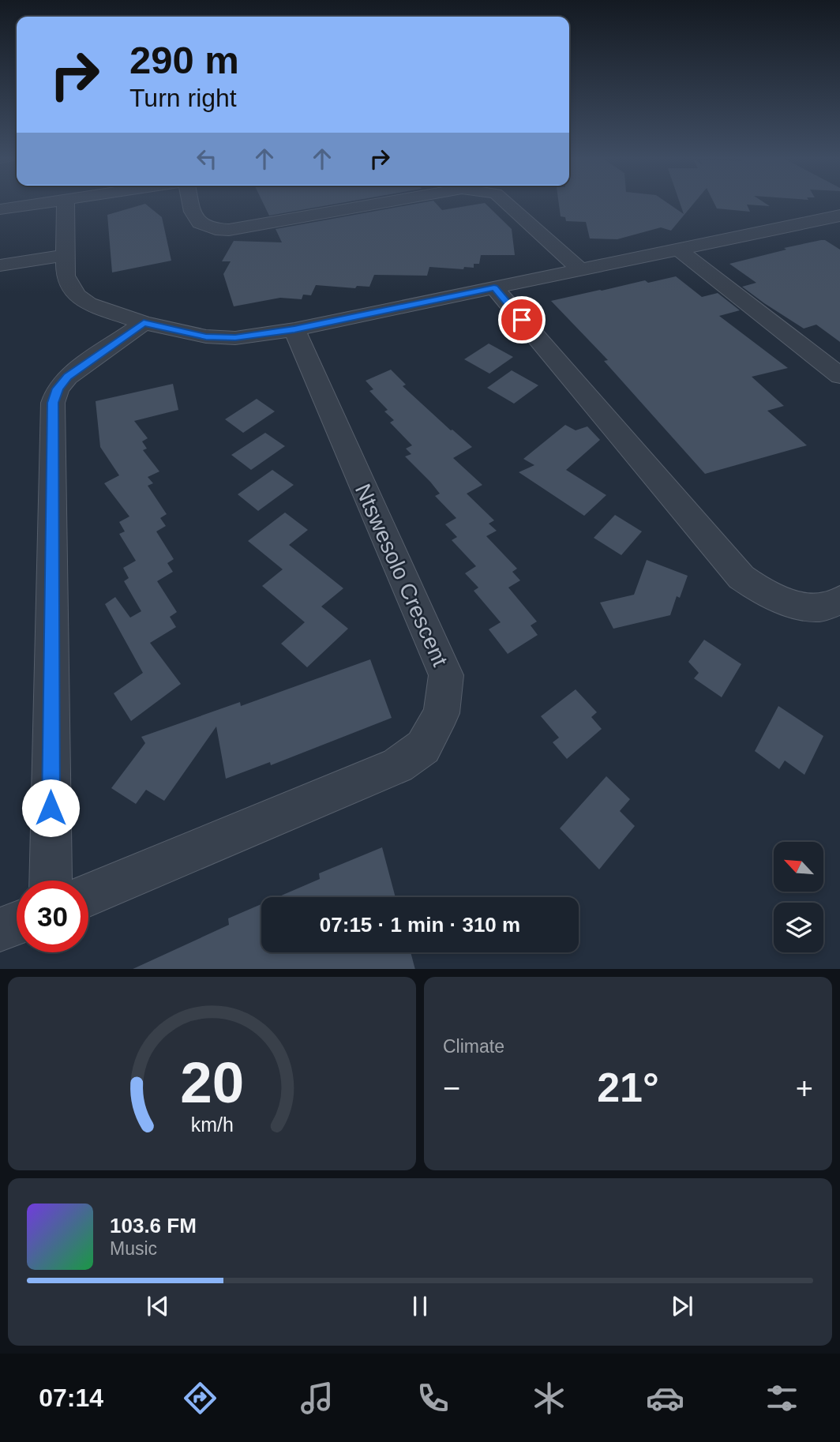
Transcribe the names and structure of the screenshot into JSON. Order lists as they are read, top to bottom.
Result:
{
  "streets": {
    "street": ["Ntswesolo Crescent"]
  },
  "north": "top left",
  "page": {
    "turn": ["290 m", "Turn right"],
    "limit": "30",
    "trip": "07:15 · 1 min · 310 m",
    "tile": "Climate",
    "heat": ["−", "21°", "+"],
    "song": ["103.6 FM", "Music"],
    "tabs": "07:14",
    "gauge": ["20", "km/h"]
  }
}
